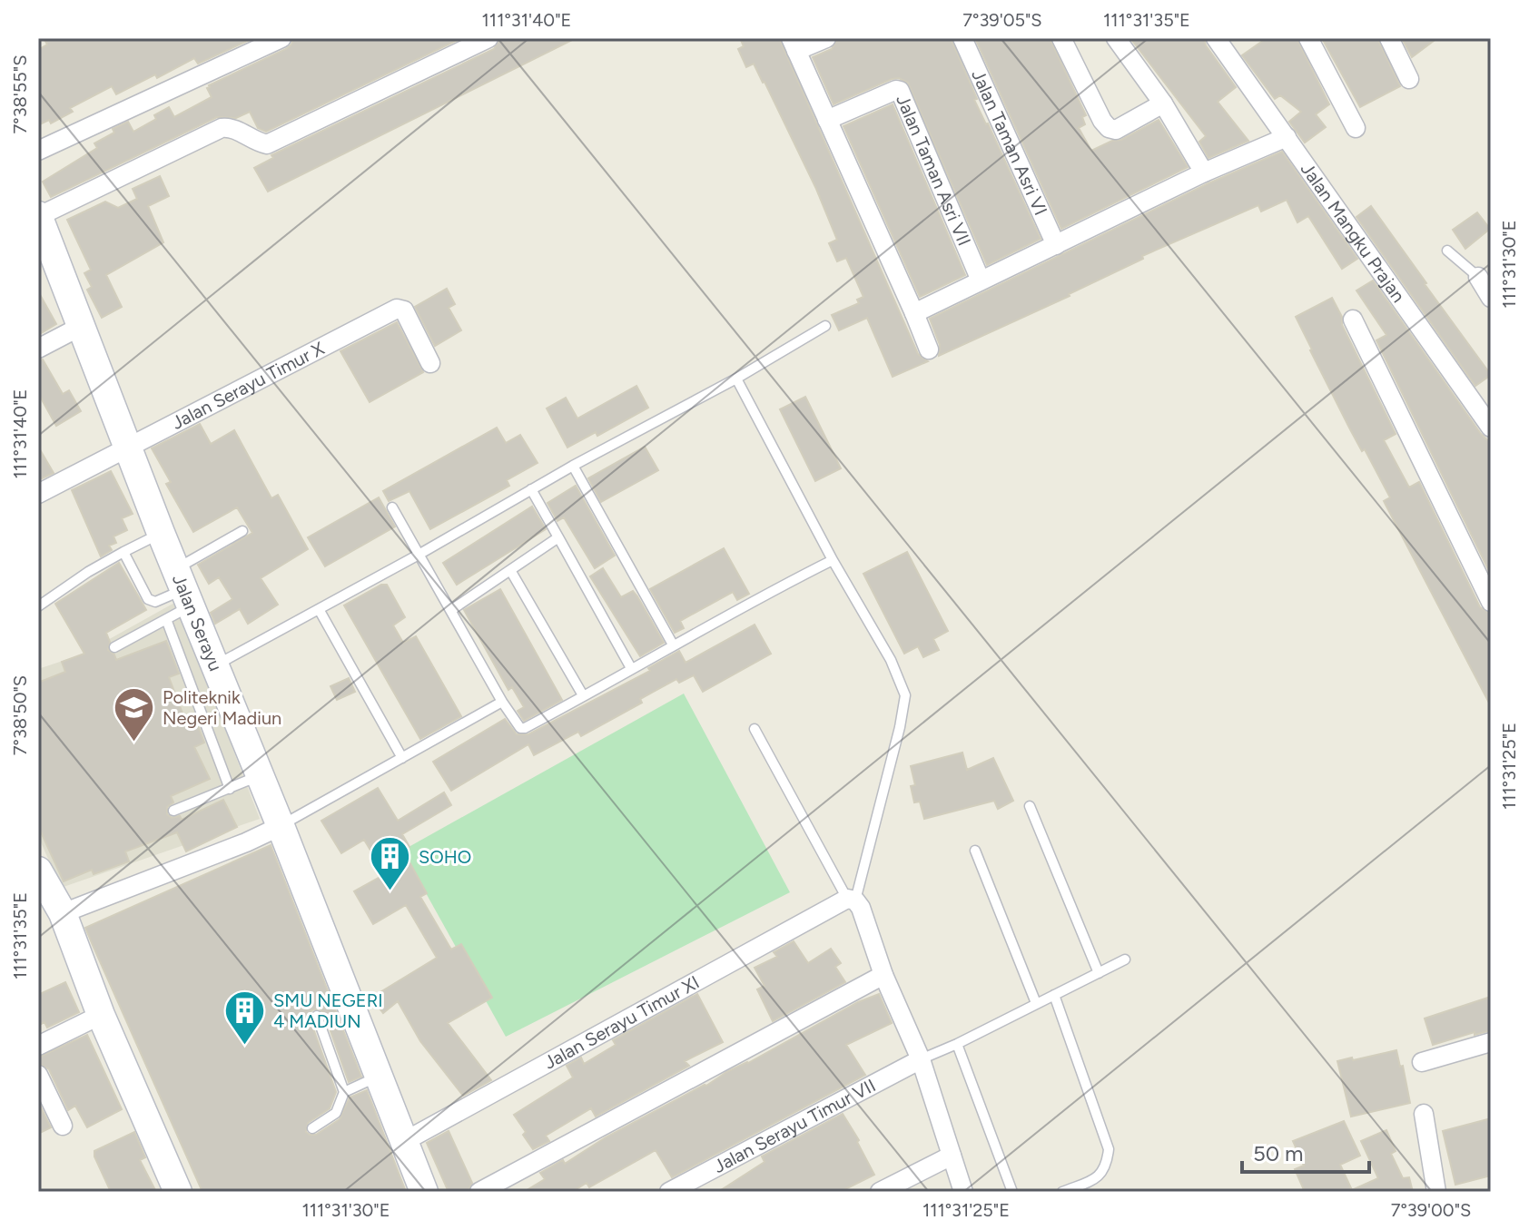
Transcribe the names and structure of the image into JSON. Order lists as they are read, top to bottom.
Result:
{
  "streets": {
    "main road": ["Jalan Serayu"],
    "street": [
      "Jalan Taman Asri VI",
      "Jalan Taman Asri VII",
      "Jalan Mangku Prajan",
      "Jalan Serayu Timur X",
      "Jalan Serayu Timur XI",
      "Jalan Serayu Timur VII"
    ]
  },
  "crossings": [
    ["Jalan Serayu Timur X", "Jalan Serayu"],
    ["Jalan Serayu", "Jalan Serayu Timur XI"]
  ],
  "places": {
    "school or university": ["Politeknik Negeri Madiun"],
    "building": ["SOHO", "SMU NEGERI 4 MADIUN"]
  },
  "scale_bar": "50 m",
  "coordinates": [
    "111°31'40\"E",
    "7°39'05\"S",
    "111°31'35\"E",
    "7°38'55\"S",
    "111°31'30\"E",
    "7°38'50\"S",
    "111°31'25\"E",
    "7°39'00\"S"
  ]
}
